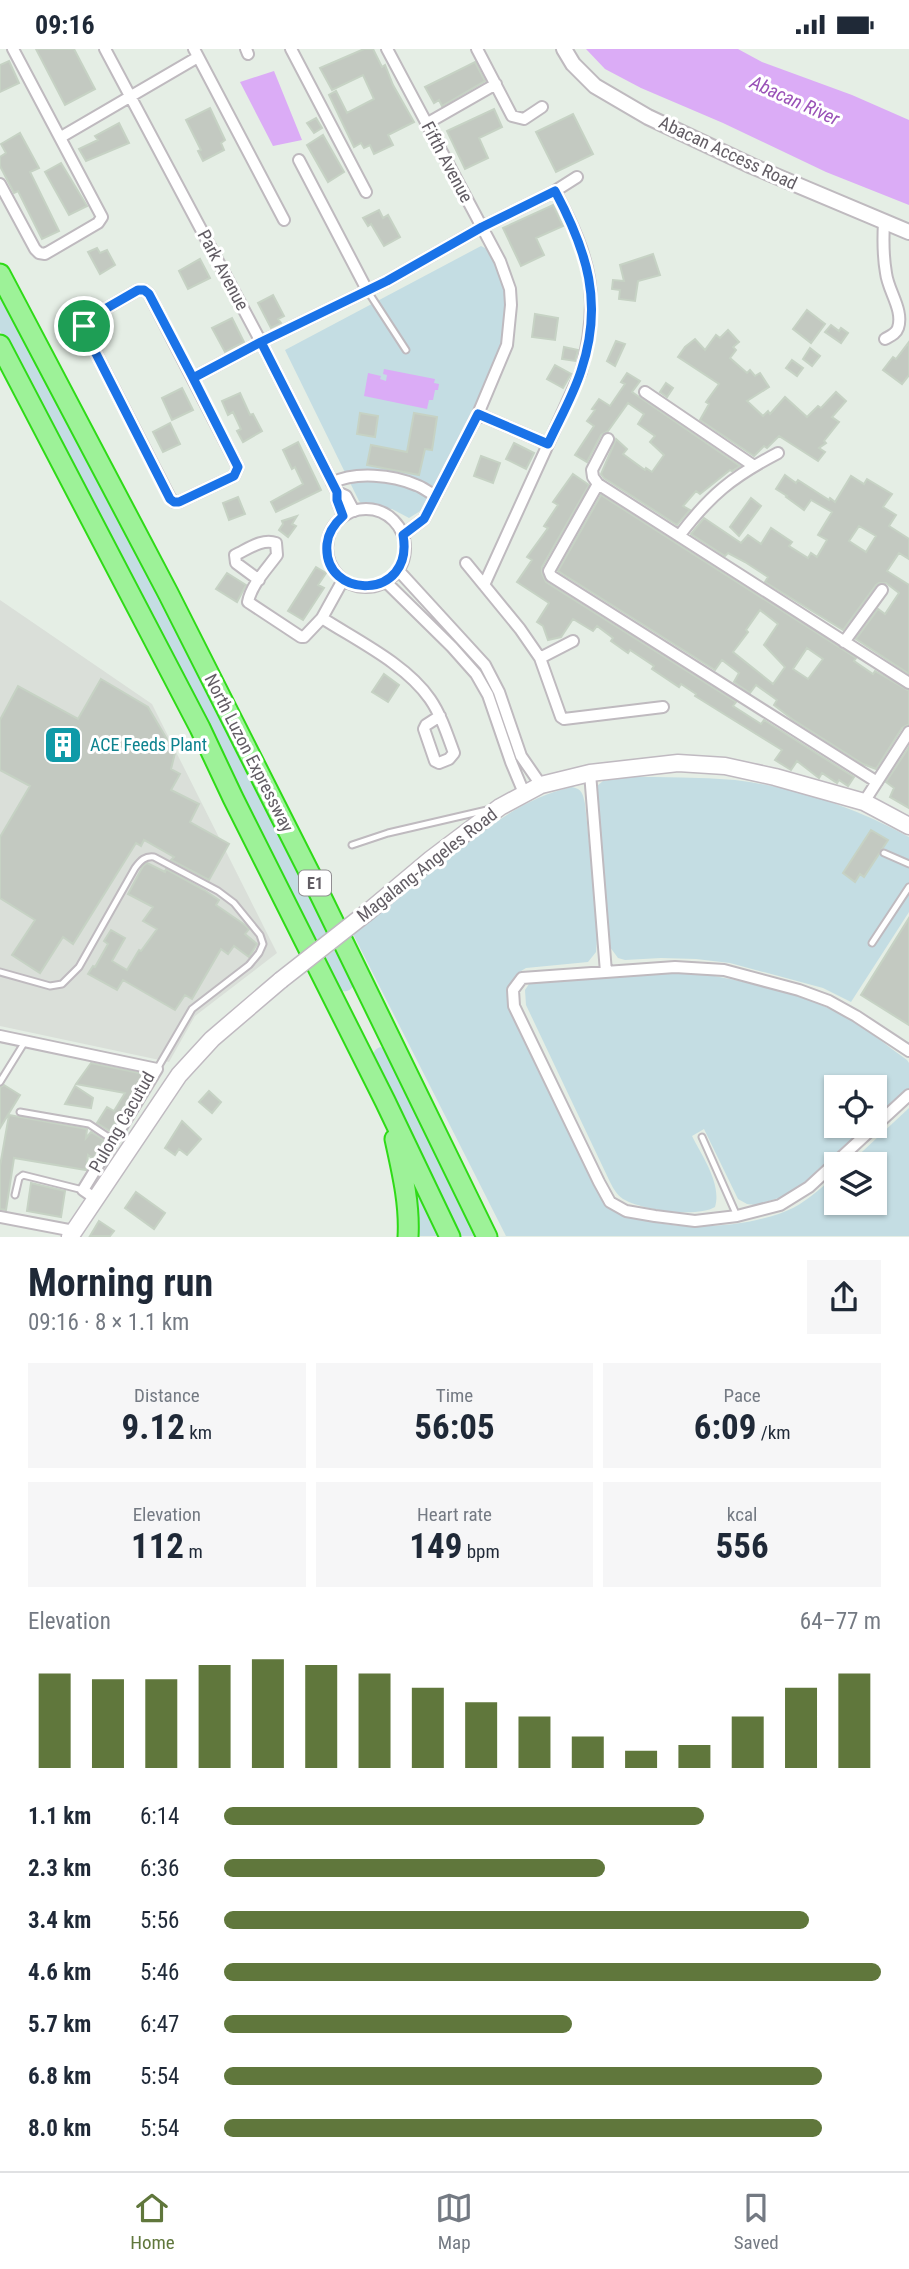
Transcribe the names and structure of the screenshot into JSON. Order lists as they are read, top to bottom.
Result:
{
  "streets": {
    "highway": ["North Luzon Expressway", "E1"],
    "main road": ["Magalang-Angeles Road"],
    "street": [
      "Abacan Access Road",
      "Fifth Avenue",
      "Park Avenue",
      "Pulong Cacutud"
    ]
  },
  "crossings": [
    ["Fifth Avenue", "Park Avenue"],
    ["Magalang-Angeles Road", "Pulong Cacutud"]
  ],
  "water": ["Abacan River"],
  "places": {
    "building": ["ACE Feeds Plant"]
  },
  "page": {
    "status": "09:16",
    "heading": ["Morning run", "09:16 · 8 × 1.1 km"],
    "stats": [
      ["Distance", "9.12 km"],
      ["Time", "56:05"],
      ["Pace", "6:09 /km"],
      ["Elevation", "112 m"],
      ["Heart rate", "149 bpm"],
      ["kcal", "556"]
    ],
    "chart": ["Elevation", "64–77 m"],
    "list": [
      {
        "name": "1.1 km",
        "note": "6:14"
      },
      {
        "name": "2.3 km",
        "note": "6:36"
      },
      {
        "name": "3.4 km",
        "note": "5:56"
      },
      {
        "name": "4.6 km",
        "note": "5:46"
      },
      {
        "name": "5.7 km",
        "note": "6:47"
      },
      {
        "name": "6.8 km",
        "note": "5:54"
      },
      {
        "name": "8.0 km",
        "note": "5:54"
      }
    ],
    "tabs": ["Home", "Map", "Saved"]
  }
}
